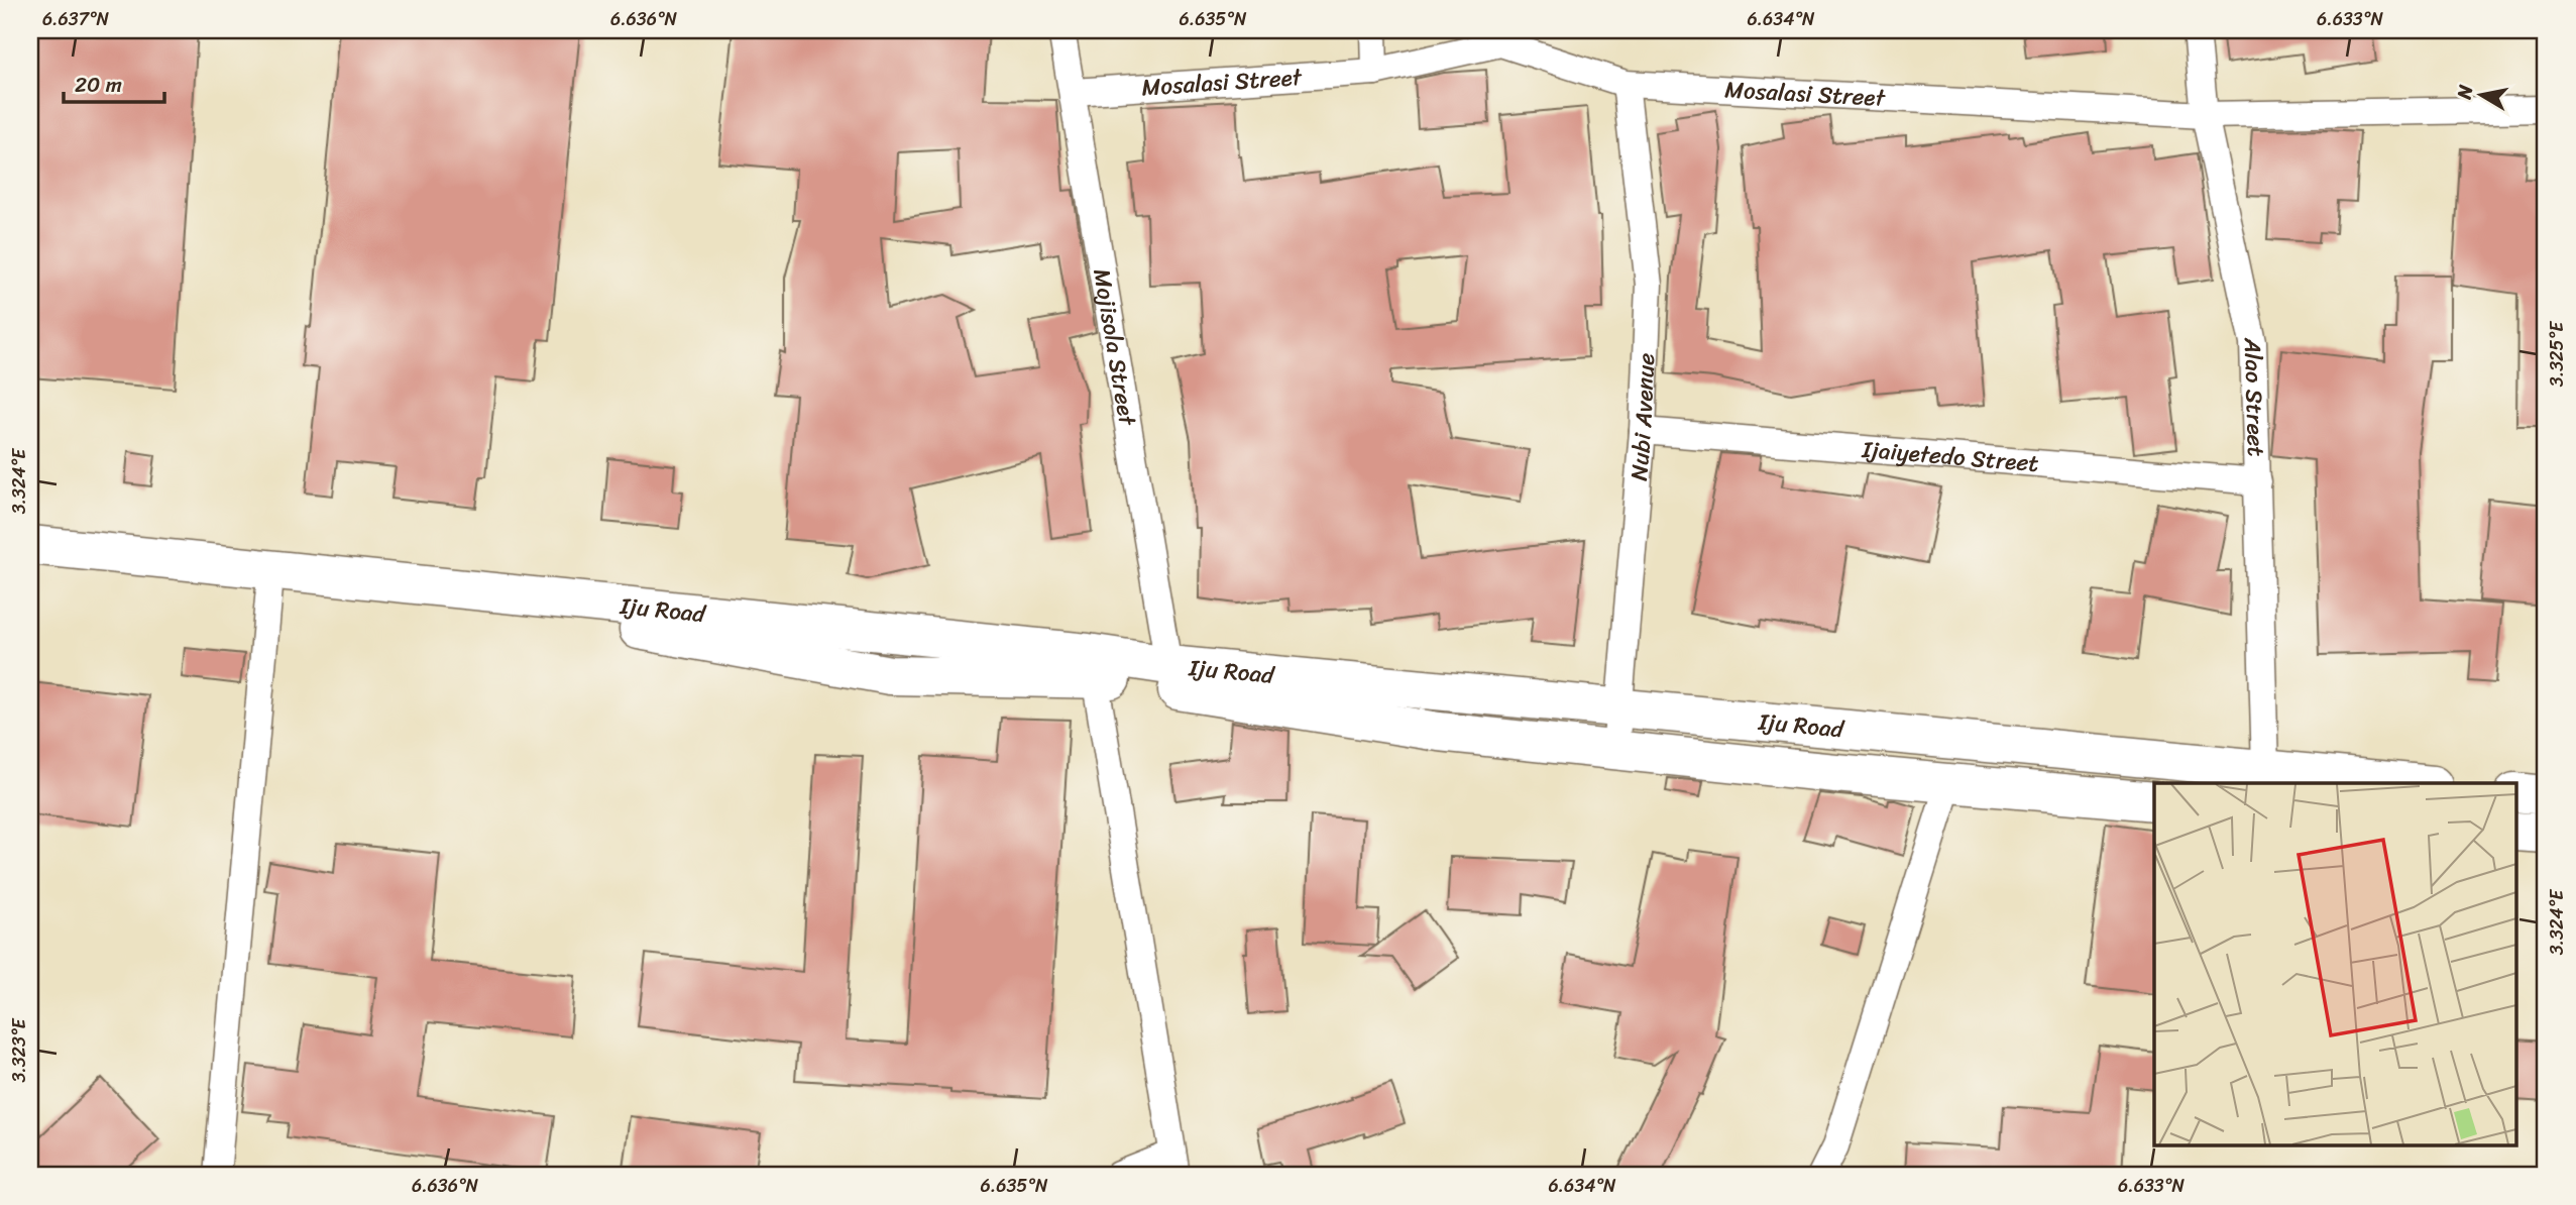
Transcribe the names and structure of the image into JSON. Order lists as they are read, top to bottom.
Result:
{
  "streets": {
    "main road": ["Iju Road"],
    "street": [
      "Mosalasi Street",
      "Mojisola Street",
      "Alao Street",
      "Nubi Avenue",
      "Ijaiyetedo Street"
    ]
  },
  "crossings": [
    ["Mosalasi Street", "Mojisola Street"],
    ["Mosalasi Street", "Alao Street"],
    ["Mosalasi Street", "Nubi Avenue"],
    ["Mojisola Street", "Iju Road"],
    ["Alao Street", "Ijaiyetedo Street"],
    ["Alao Street", "Iju Road"],
    ["Nubi Avenue", "Ijaiyetedo Street"],
    ["Nubi Avenue", "Iju Road"]
  ],
  "scale_bar": "20 m",
  "north": "left",
  "coordinates": [
    "6.637°N",
    "6.636°N",
    "6.635°N",
    "6.634°N",
    "6.633°N",
    "3.325°E",
    "3.324°E",
    "3.323°E"
  ]
}
